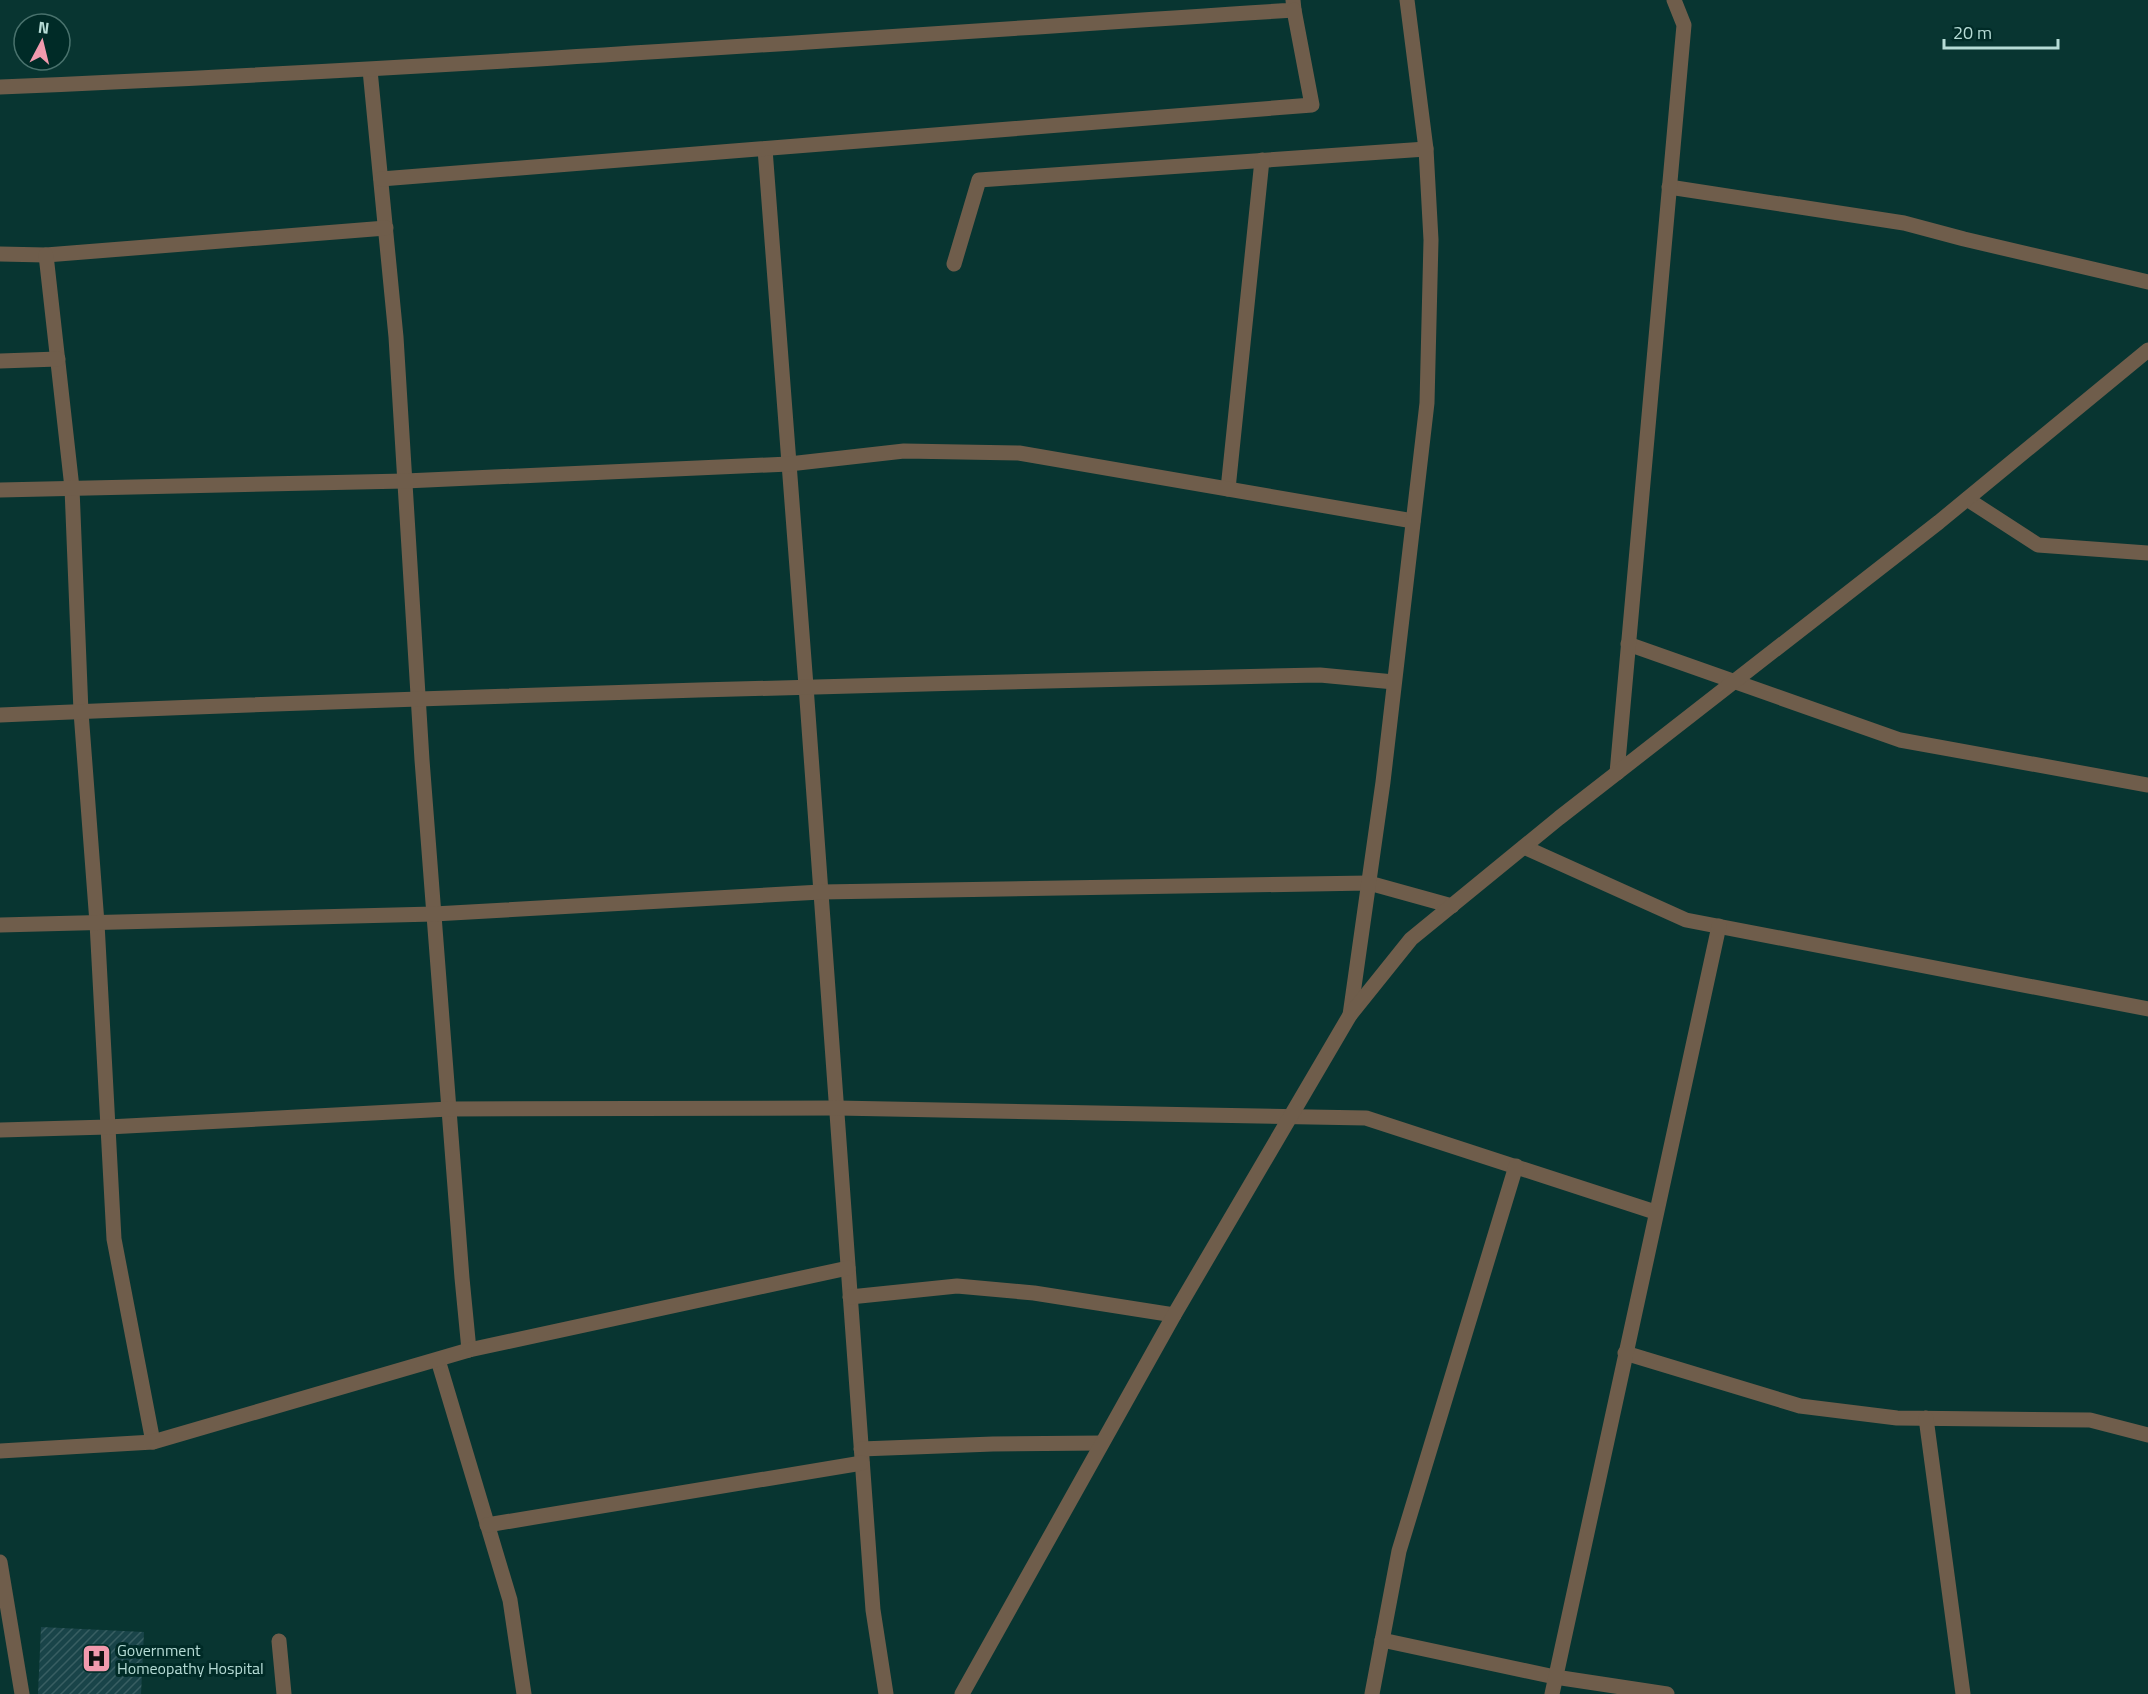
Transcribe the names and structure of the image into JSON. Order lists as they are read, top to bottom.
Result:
{
  "places": {
    "hospital": ["Government Homeopathy Hospital"]
  },
  "scale_bar": "20 m",
  "north": "top"
}
